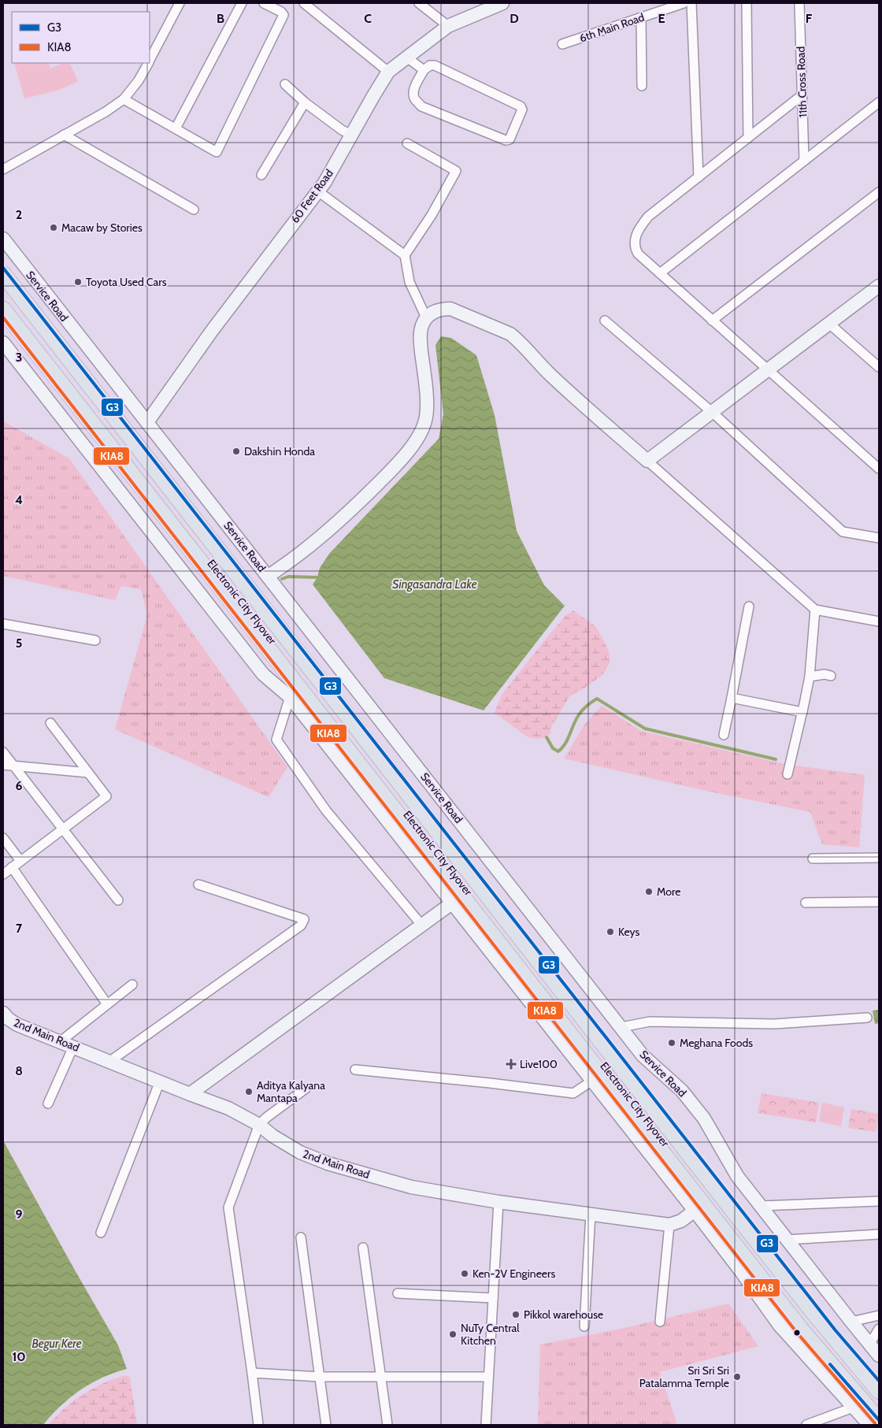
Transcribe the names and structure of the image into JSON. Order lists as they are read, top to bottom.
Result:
{
  "streets": {
    "highway": ["Electronic City Flyover"],
    "street": [
      "6th Main Road",
      "11th Cross Road",
      "60 Feet Road",
      "Service Road",
      "2nd Main Road"
    ]
  },
  "crossings": [
    ["60 Feet Road", "Service Road"]
  ],
  "water": ["Singasandra Lake", "Begur Kere"],
  "places": {
    "other": [
      "Macaw by Stories",
      "Toyota Used Cars",
      "Dakshin Honda",
      "More",
      "Keys",
      "Meghana Foods",
      "Aditya Kalyana Mantapa",
      "Ken-2V Engineers",
      "Pikkol warehouse",
      "NuTy Central Kitchen",
      "Sri Sri Sri Patalamma Temple"
    ],
    "health": ["Live100"]
  },
  "lines": ["transit line G3", "transit line KIA8"],
  "legend": ["G3", "KIA8"],
  "grid": {
    "columns": [
      "B",
      "C",
      "D",
      "E",
      "F"
    ],
    "rows": [
      "2",
      "3",
      "4",
      "5",
      "6",
      "7",
      "8",
      "9",
      "10"
    ]
  }
}
